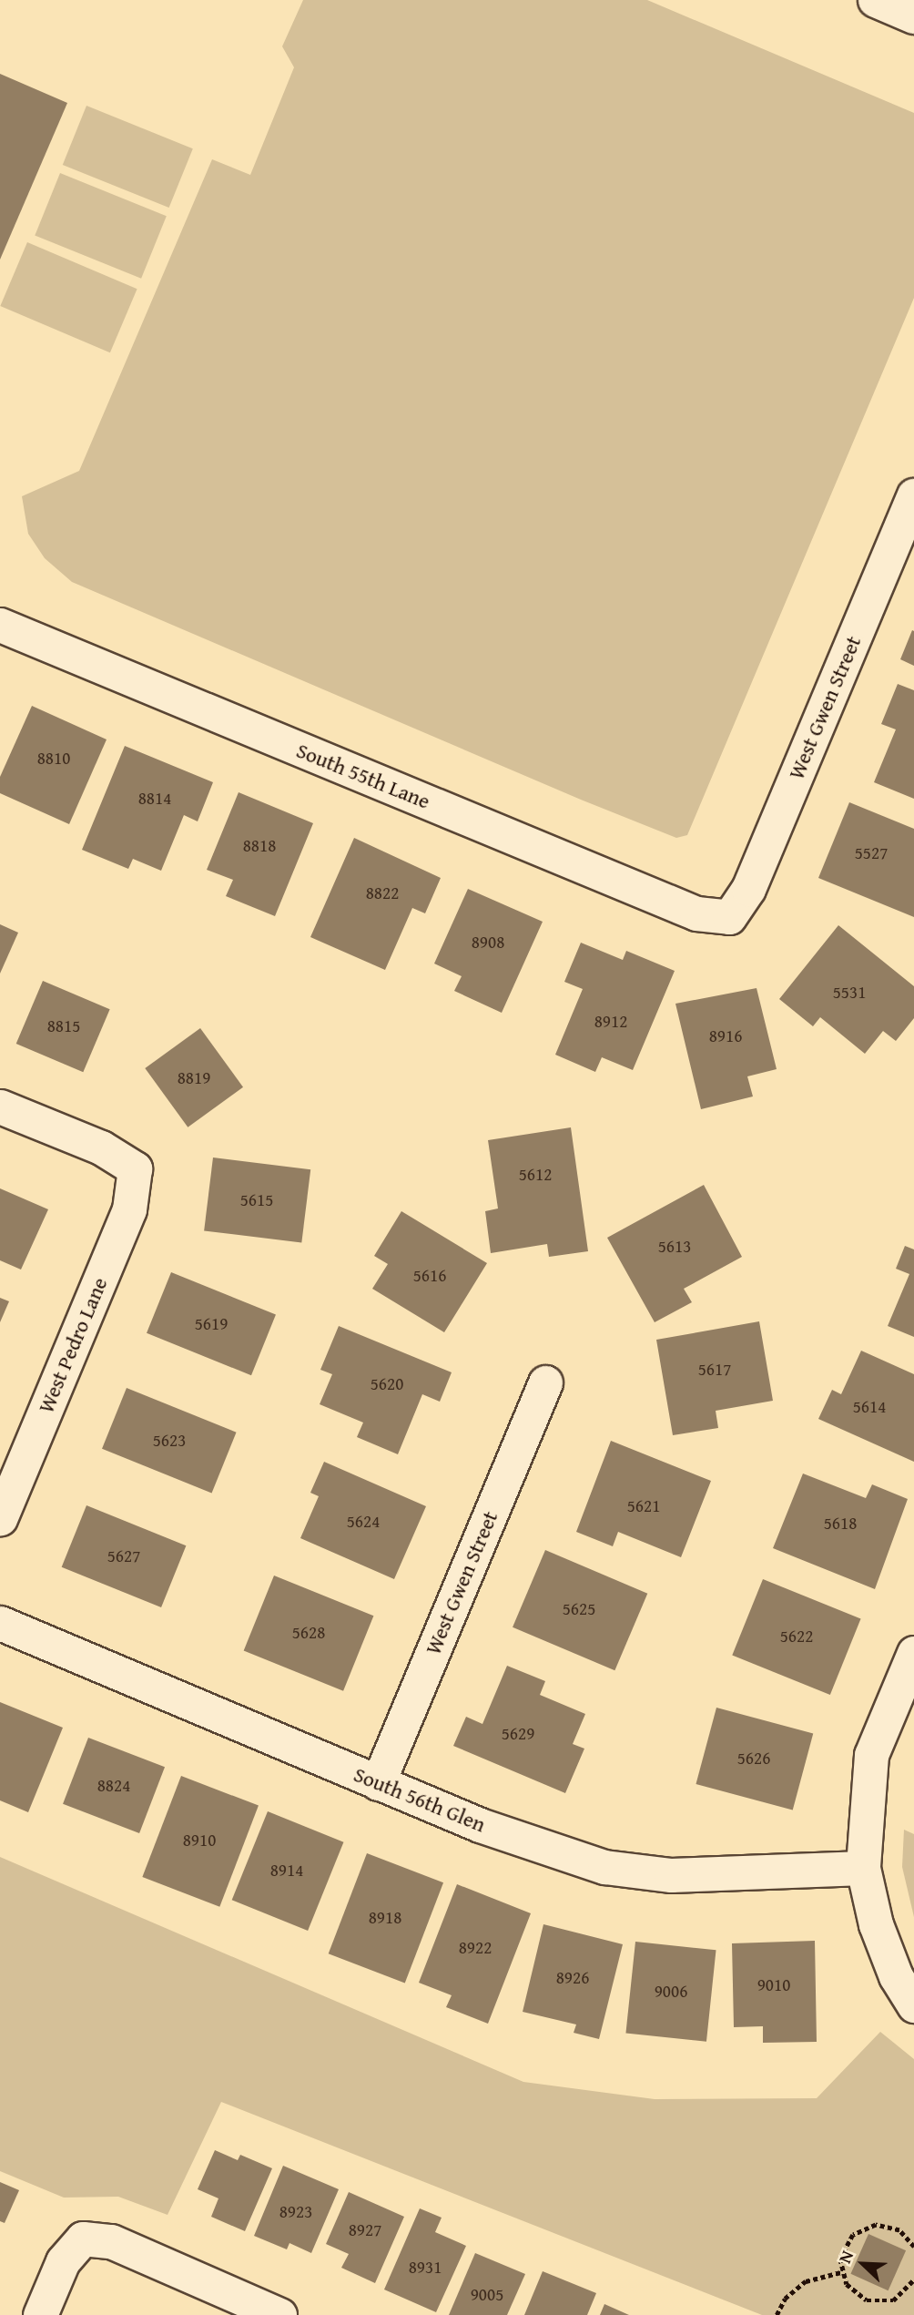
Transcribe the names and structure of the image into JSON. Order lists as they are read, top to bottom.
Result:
{
  "streets": {
    "street": [
      "West Gwen Street",
      "South 55th Lane",
      "West Pedro Lane",
      "South 56th Glen"
    ]
  },
  "crossings": [
    ["West Gwen Street", "South 55th Lane"],
    ["West Gwen Street", "South 56th Glen"]
  ],
  "house_numbers": [
    "8810",
    "8814",
    "8818",
    "5527",
    "8822",
    "8908",
    "5531",
    "8912",
    "8815",
    "8916",
    "8819",
    "5612",
    "5615",
    "5613",
    "5616",
    "5619",
    "5617",
    "5620",
    "5614",
    "5623",
    "5621",
    "5624",
    "5618",
    "5627",
    "5625",
    "5628",
    "5622",
    "5629",
    "5626",
    "8824",
    "8910",
    "8914",
    "8918",
    "8922",
    "8926",
    "9010",
    "9006",
    "8923",
    "8927",
    "8931",
    "9005"
  ],
  "north": "top left"
}
